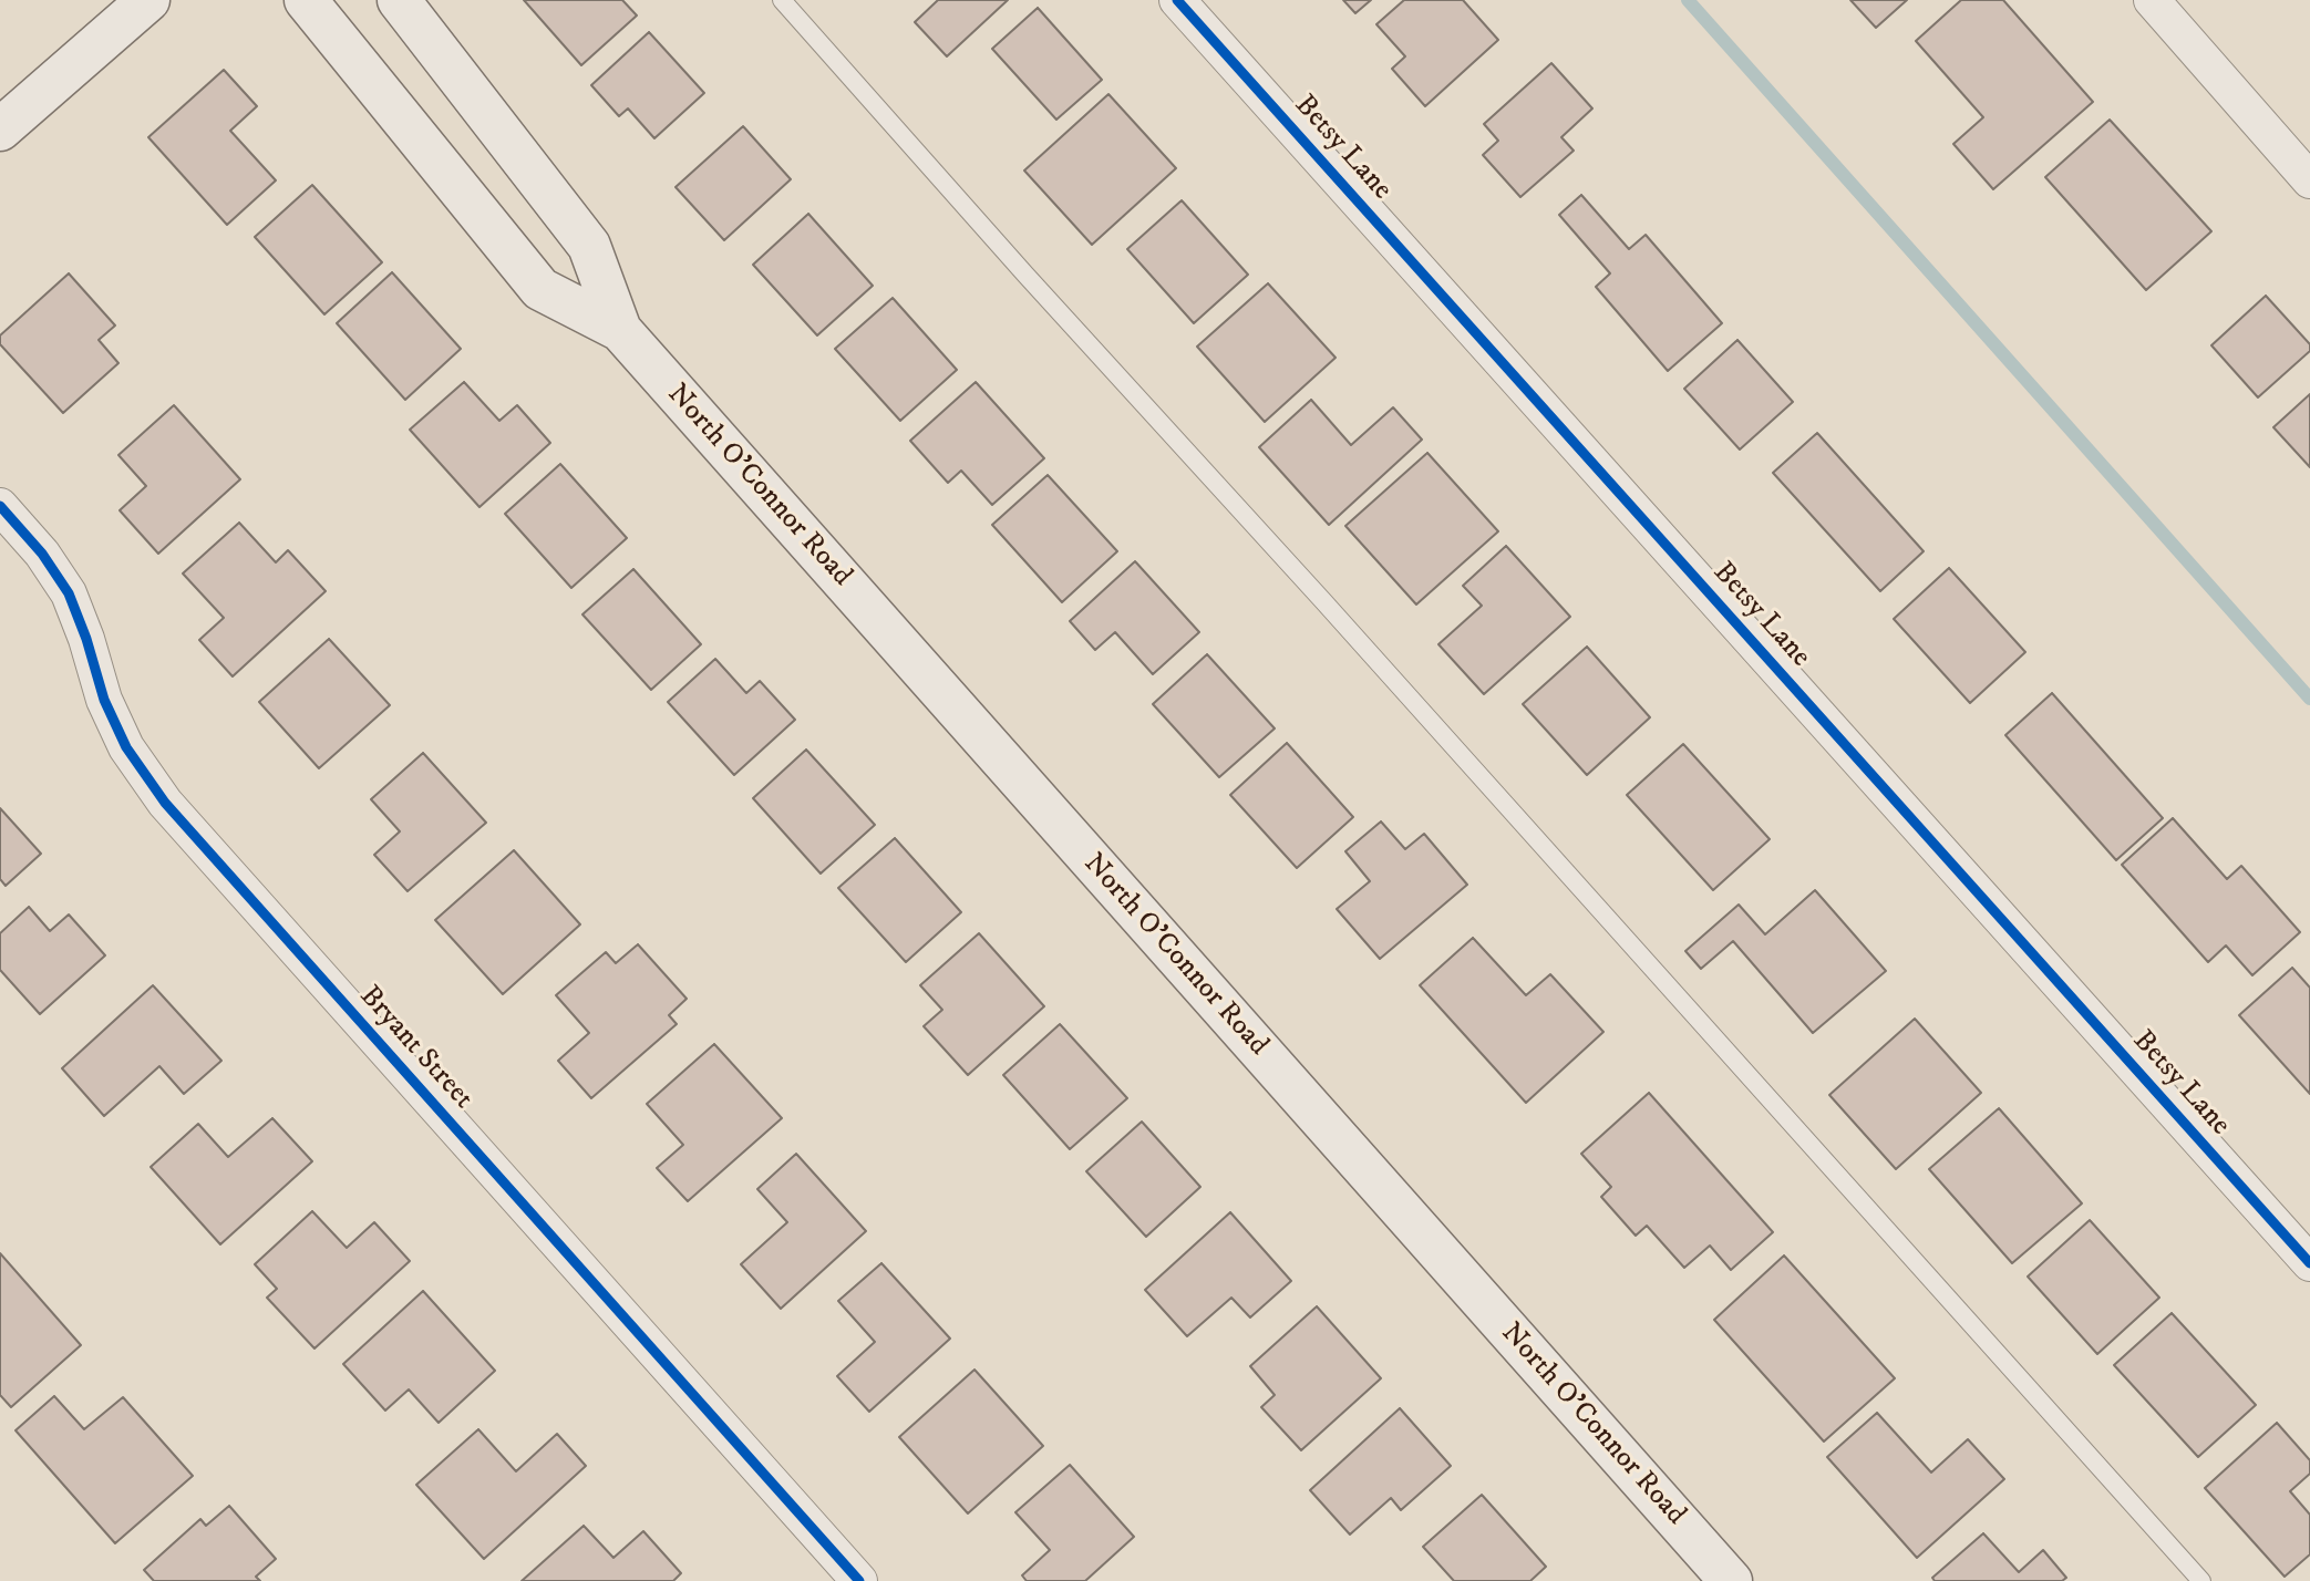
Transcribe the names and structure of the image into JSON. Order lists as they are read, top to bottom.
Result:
{
  "streets": {
    "main road": ["North O'Connor Road"],
    "street": ["Betsy Lane", "Bryant Street"]
  }
}
